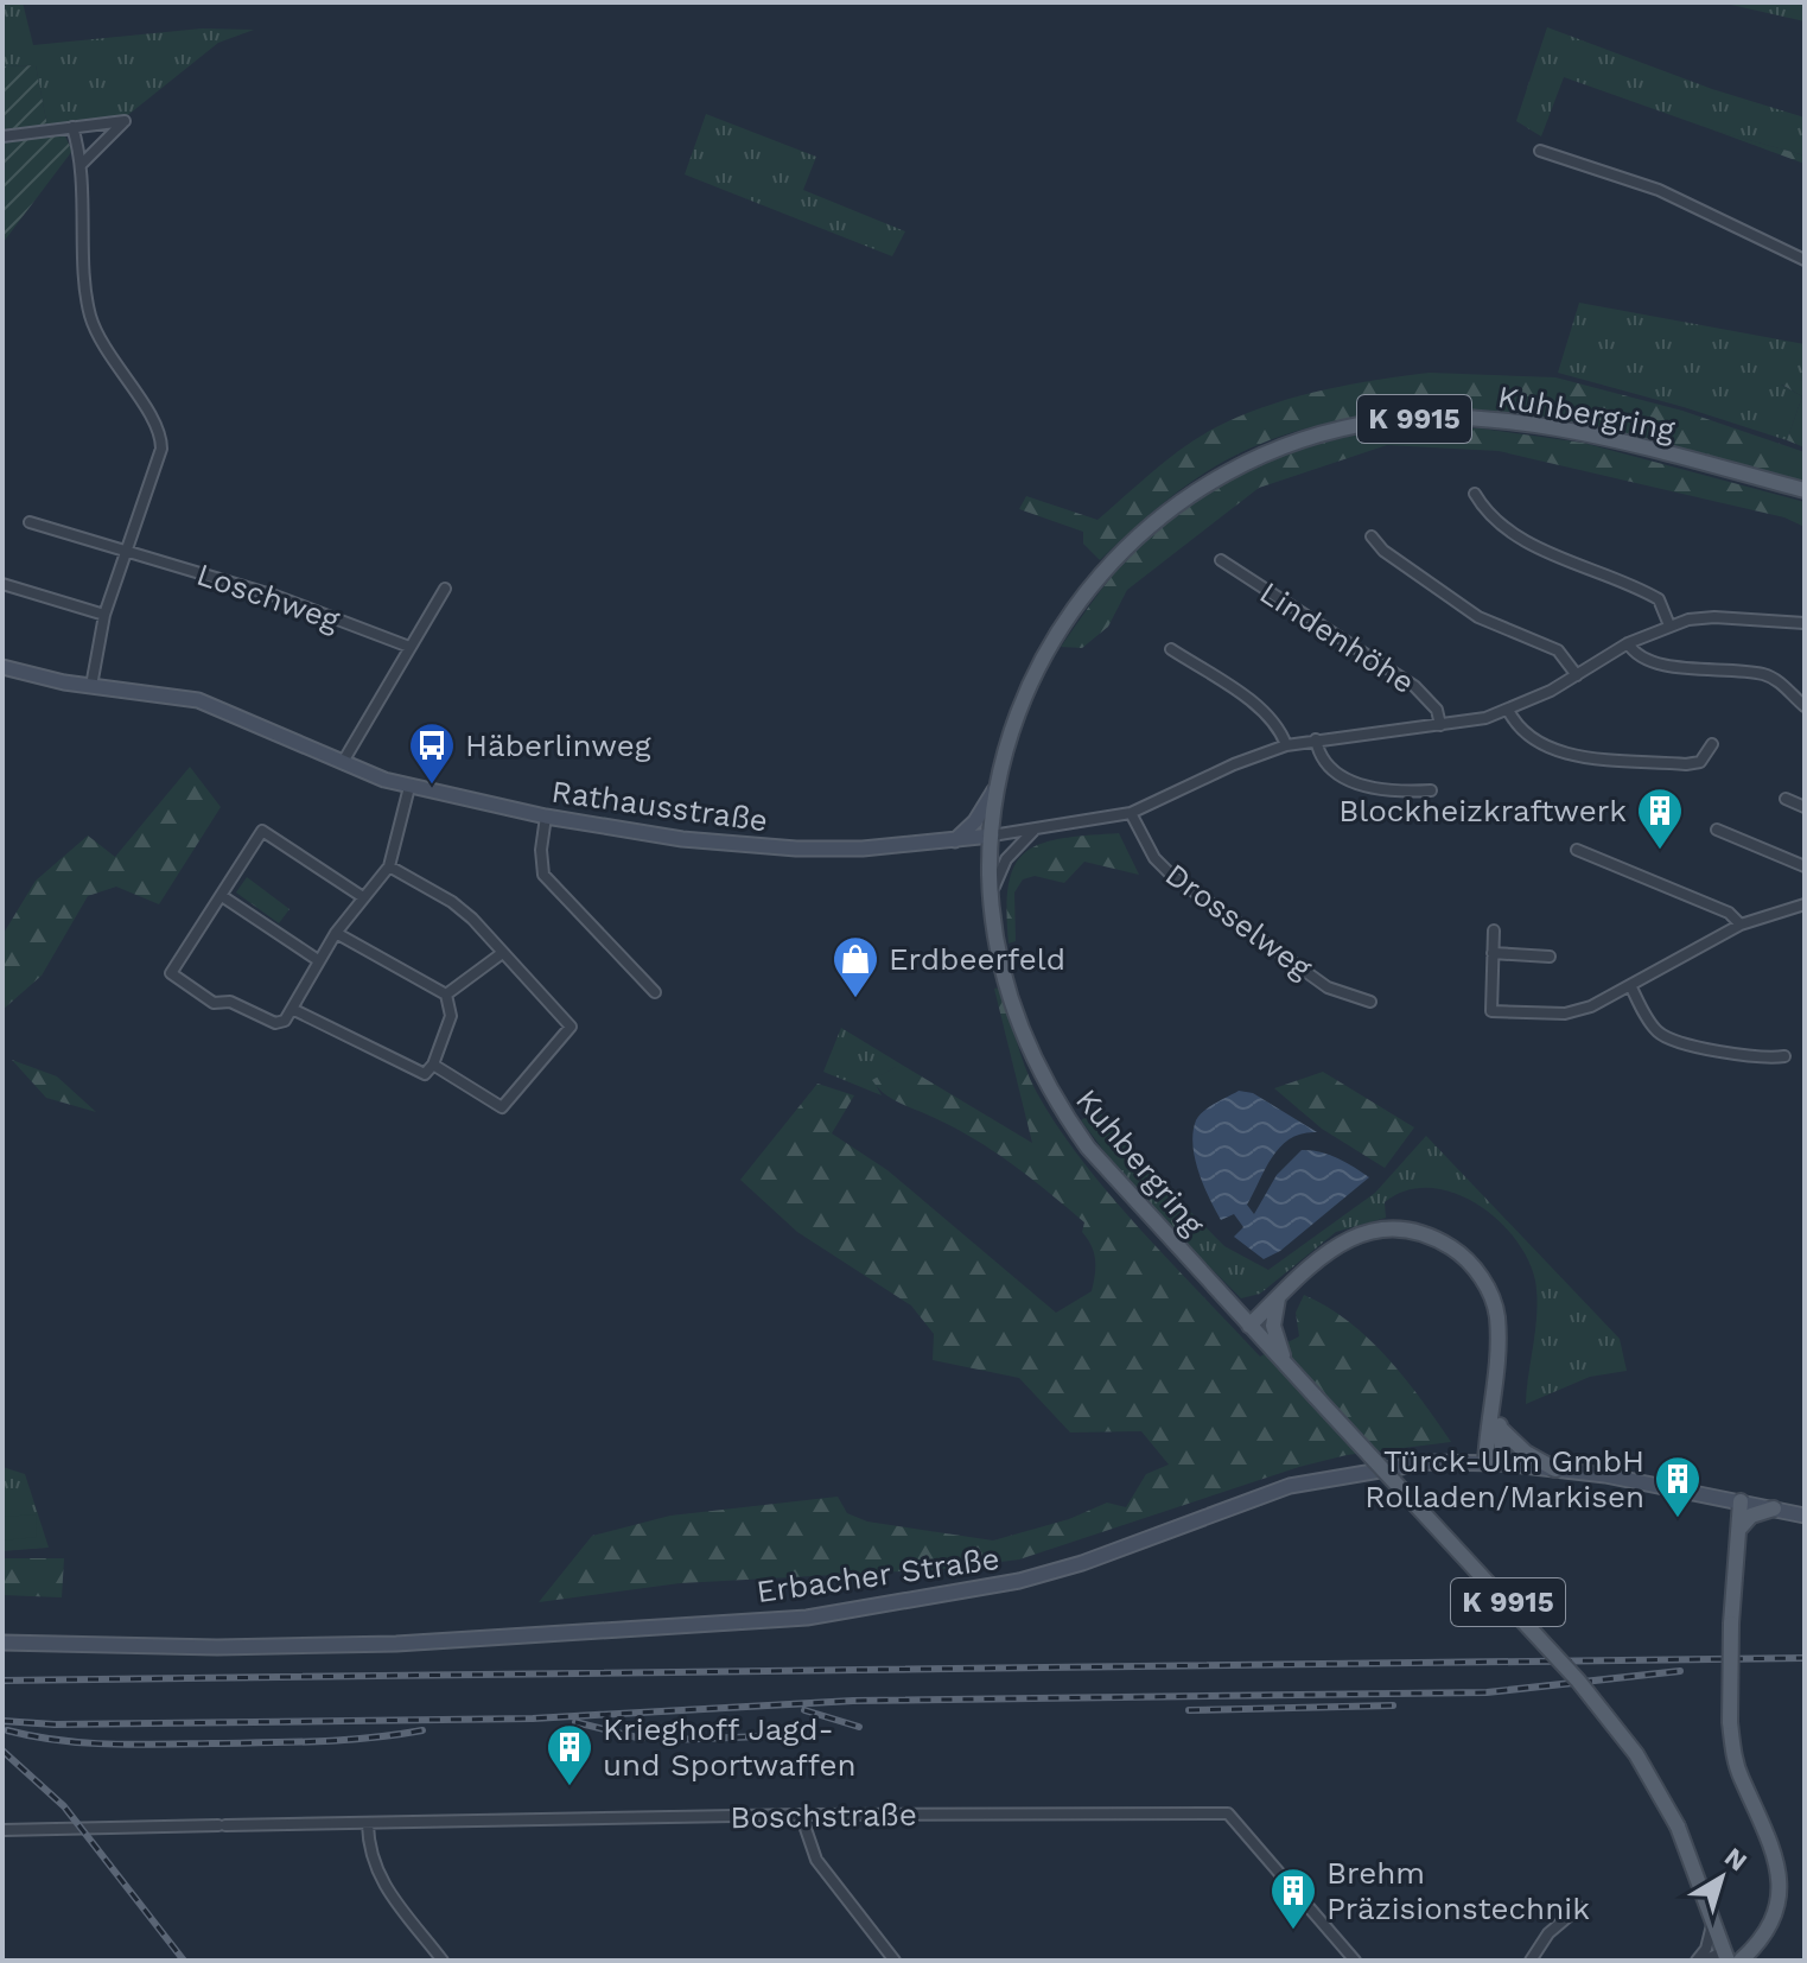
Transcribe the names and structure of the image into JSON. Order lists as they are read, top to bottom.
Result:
{
  "streets": {
    "main road": [
      "Kuhbergring",
      "K 9915",
      "Rathausstraße",
      "Erbacher Straße"
    ],
    "street": [
      "Loschweg",
      "Lindenhöhe",
      "Drosselweg",
      "Boschstraße"
    ]
  },
  "crossings": [
    ["Kuhbergring", "Lindenhöhe"],
    ["Kuhbergring", "Rathausstraße"],
    ["Lindenhöhe", "Rathausstraße"],
    ["Lindenhöhe", "Drosselweg"]
  ],
  "places": {
    "bus stop": ["Häberlinweg"],
    "building": [
      "Blockheizkraftwerk",
      "Türck-Ulm GmbH Rolladen/Markisen",
      "Krieghoff Jagd- und Sportwaffen",
      "Brehm Präzisionstechnik"
    ],
    "shop": ["Erdbeerfeld"]
  },
  "north": "top right"
}
